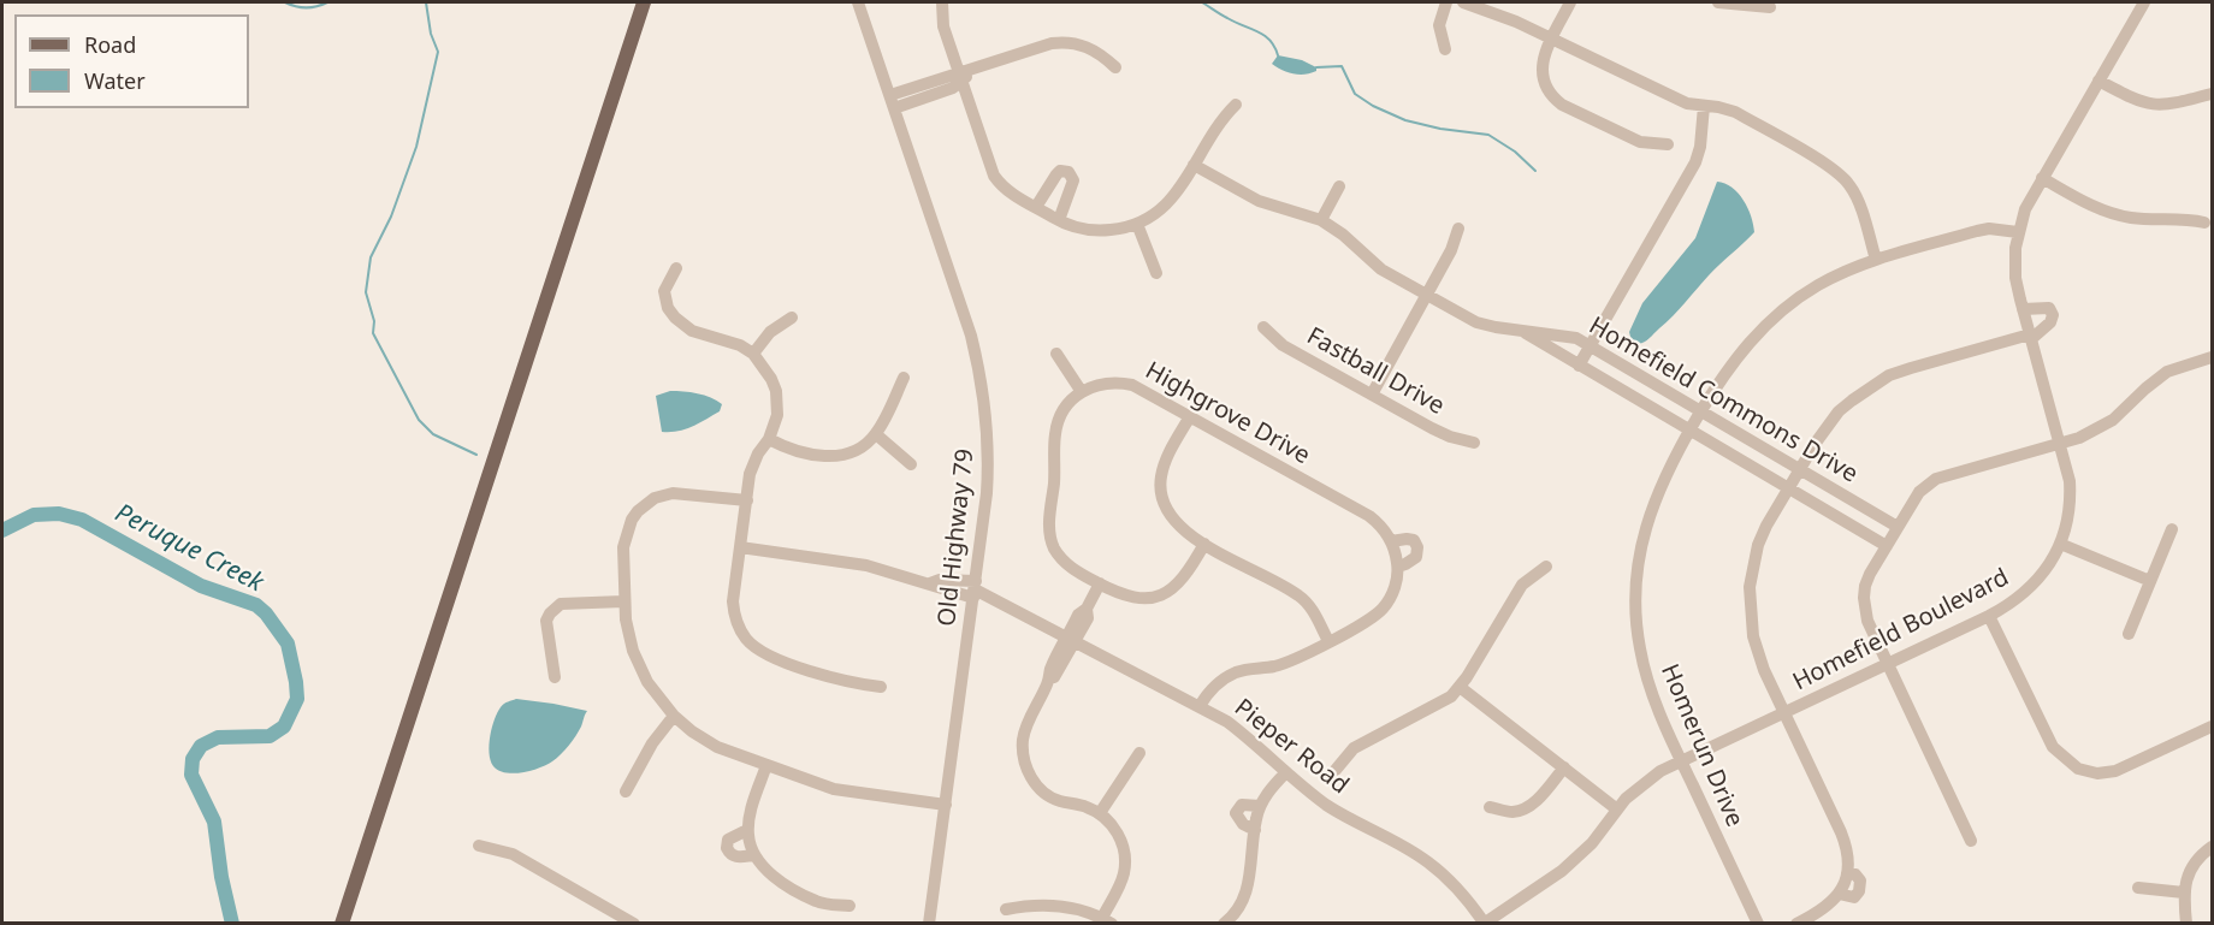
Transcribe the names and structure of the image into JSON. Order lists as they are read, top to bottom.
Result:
{
  "streets": {
    "street": [
      "Fastball Drive",
      "Homefield Commons Drive",
      "Highgrove Drive",
      "Old Highway 79",
      "Homefield Boulevard",
      "Homerun Drive",
      "Pieper Road"
    ]
  },
  "crossings": [
    ["Homefield Commons Drive", "Homerun Drive"],
    ["Highgrove Drive", "Pieper Road"],
    ["Old Highway 79", "Pieper Road"],
    ["Homefield Boulevard", "Homerun Drive"],
    ["Homefield Boulevard", "Pieper Road"]
  ],
  "water": ["Peruque Creek"],
  "legend": ["Road", "Water"]
}
